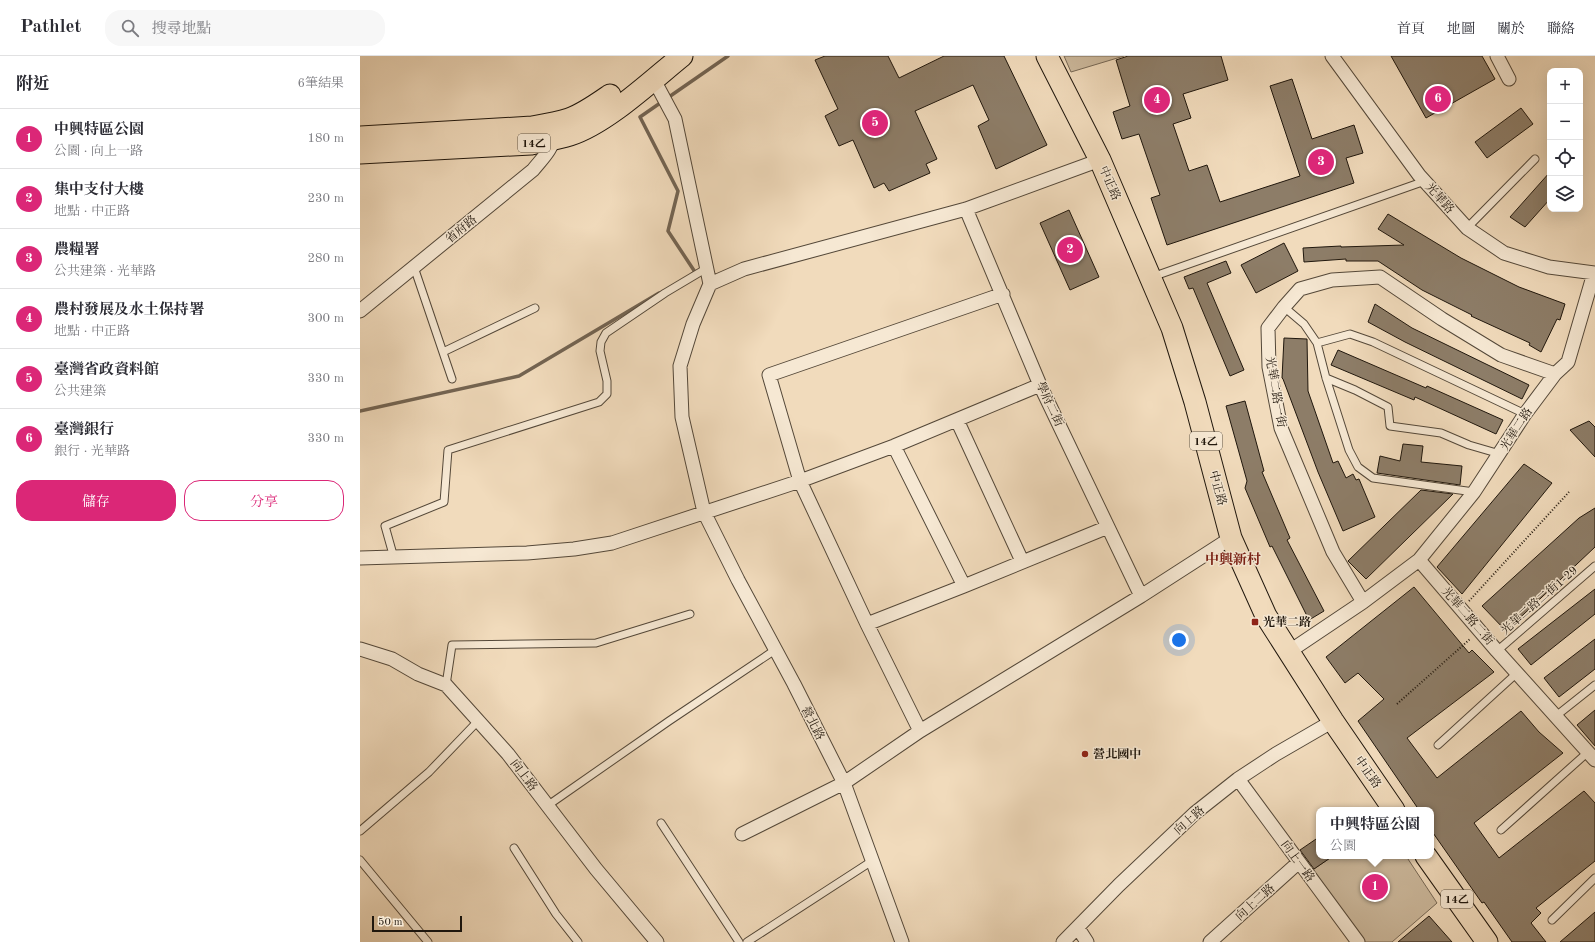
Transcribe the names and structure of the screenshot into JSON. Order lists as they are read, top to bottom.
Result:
{
  "streets": {
    "main road": ["14乙", "中正路"],
    "street": [
      "光華路",
      "省府路",
      "光華二路一街",
      "學府二街",
      "光華二路",
      "光華二路二街",
      "營北路",
      "向上路",
      "向上一路",
      "向上二路"
    ],
    "lane": ["光華二路二街1-29"]
  },
  "crossings": [
    ["14乙", "省府路"],
    ["中正路", "光華二路"],
    ["中正路", "向上路"],
    ["光華路", "光華二路"],
    ["光華二路一街", "光華二路"],
    ["光華二路", "光華二路二街"],
    ["光華二路二街1-29", "光華二路二街"],
    ["向上路", "向上一路"],
    ["向上一路", "向上二路"]
  ],
  "districts": ["中興新村"],
  "places": {
    "transit": ["光華二路"],
    "other": ["營北國中"]
  },
  "scale_bar": "50 m",
  "page": {
    "header": "Pathlet",
    "search": "搜尋地點",
    "nav": [
      "首頁",
      "地圖",
      "關於",
      "聯絡"
    ],
    "heading": ["附近", "6筆結果"],
    "map_buttons": ["+", "−"],
    "pins": [
      "6",
      "4",
      "5",
      "3",
      "2",
      "1"
    ],
    "list": [
      {
        "mark": "1",
        "name": "中興特區公園",
        "note": "公園 · 向上一路",
        "value": "180 m"
      },
      {
        "mark": "2",
        "name": "集中支付大樓",
        "note": "地點 · 中正路",
        "value": "230 m"
      },
      {
        "mark": "3",
        "name": "農糧署",
        "note": "公共建築 · 光華路",
        "value": "280 m"
      },
      {
        "mark": "4",
        "name": "農村發展及水土保持署",
        "note": "地點 · 中正路",
        "value": "300 m"
      },
      {
        "mark": "5",
        "name": "臺灣省政資料館",
        "note": "公共建築",
        "value": "330 m"
      },
      {
        "mark": "6",
        "name": "臺灣銀行",
        "note": "銀行 · 光華路",
        "value": "330 m"
      }
    ],
    "buttons": ["儲存", "分享"],
    "popup": ["中興特區公園", "公園"],
    "scale": "50 m"
  }
}
